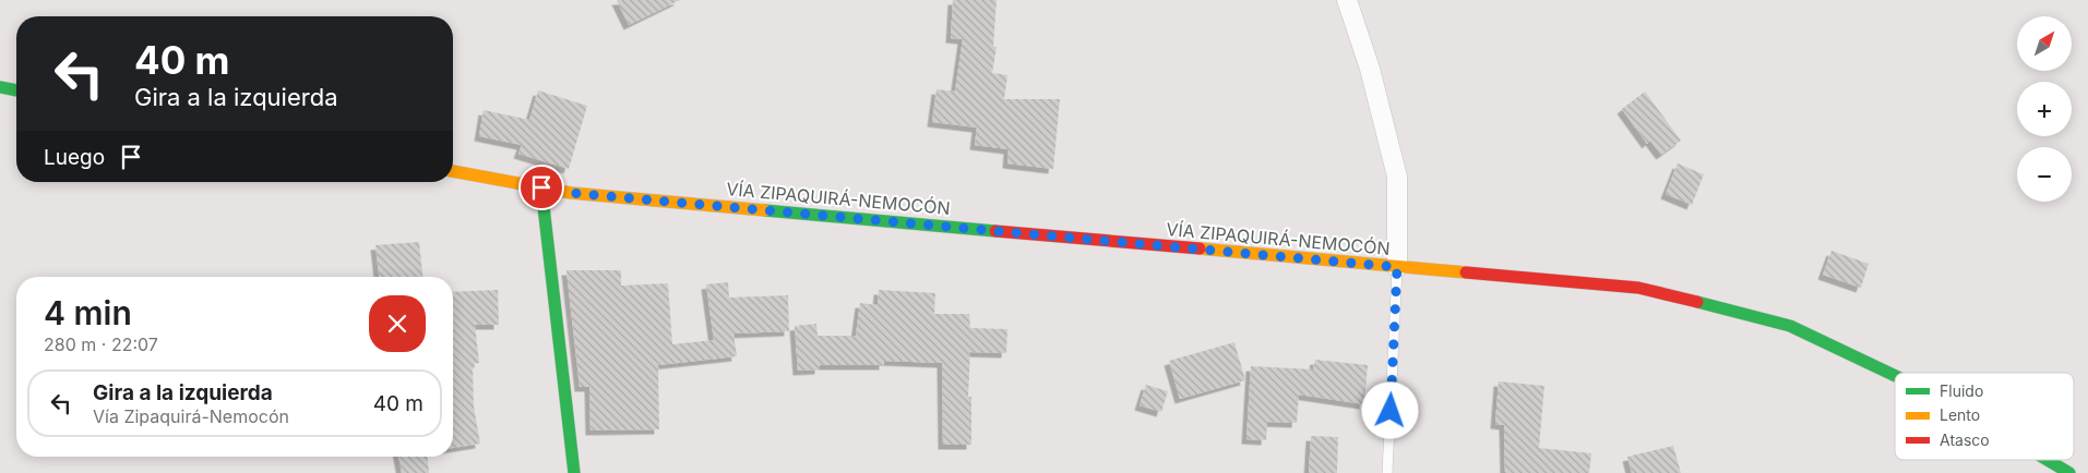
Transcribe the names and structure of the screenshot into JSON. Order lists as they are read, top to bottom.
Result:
{
  "streets": {
    "main road": ["VÍA ZIPAQUIRÁ-NEMOCÓN"]
  },
  "legend": ["Fluido", "Lento", "Atasco"],
  "north": "top right",
  "page": {
    "map_buttons": ["+", "−"],
    "turn": ["40 m", "Gira a la izquierda"],
    "then": "Luego",
    "heading": ["4 min", "280 m · 22:07"],
    "list": [
      {
        "name": "Gira a la izquierda",
        "note": "Vía Zipaquirá-Nemocón",
        "value": "40 m"
      }
    ]
  }
}
